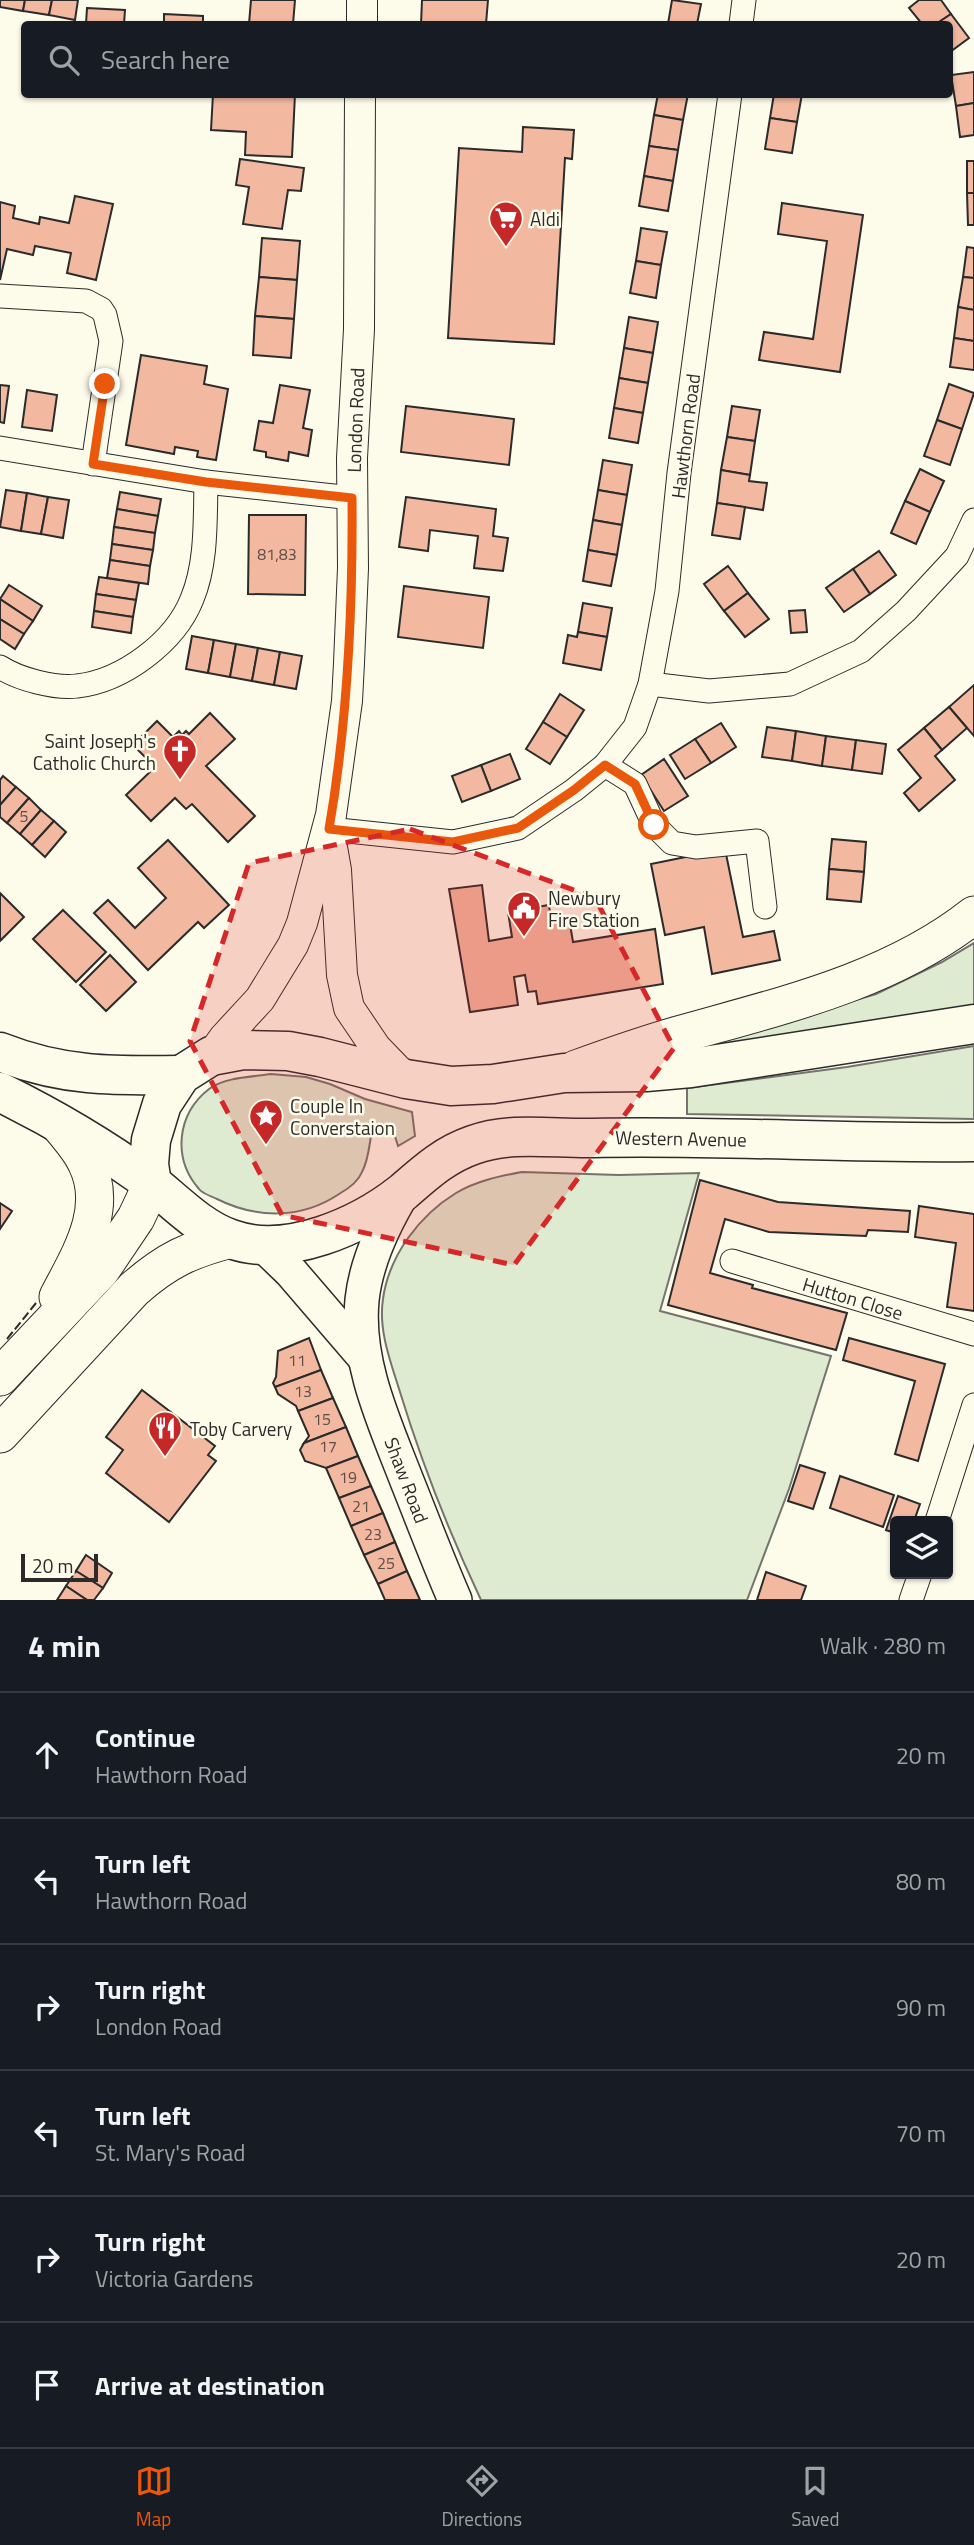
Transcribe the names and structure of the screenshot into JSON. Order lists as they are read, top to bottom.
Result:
{
  "streets": {
    "highway": ["Western Avenue"],
    "main road": ["Shaw Road"],
    "street": ["London Road", "Hawthorn Road", "Hutton Close"]
  },
  "crossings": [
    ["London Road", "Hawthorn Road"],
    ["Western Avenue", "Shaw Road"]
  ],
  "places": {
    "supermarket": ["Aldi"],
    "church": ["Saint Joseph's Catholic Church"],
    "public building": ["Newbury Fire Station"],
    "place": ["Couple In Converstaion"],
    "restaurant": ["Toby Carvery"]
  },
  "house_numbers": [
    "81,83",
    "5",
    "11",
    "13",
    "15",
    "17",
    "19",
    "21",
    "23",
    "25"
  ],
  "scale_bar": "20 m",
  "page": {
    "search": "Search here",
    "scale": "20 m",
    "heading": ["4 min", "Walk · 280 m"],
    "list": [
      ["Continue", "Hawthorn Road", "20 m"],
      ["Turn left", "Hawthorn Road", "80 m"],
      ["Turn right", "London Road", "90 m"],
      ["Turn left", "St. Mary's Road", "70 m"],
      ["Turn right", "Victoria Gardens", "20 m"],
      "Arrive at destination"
    ],
    "nav": ["Map", "Directions", "Saved"]
  }
}
